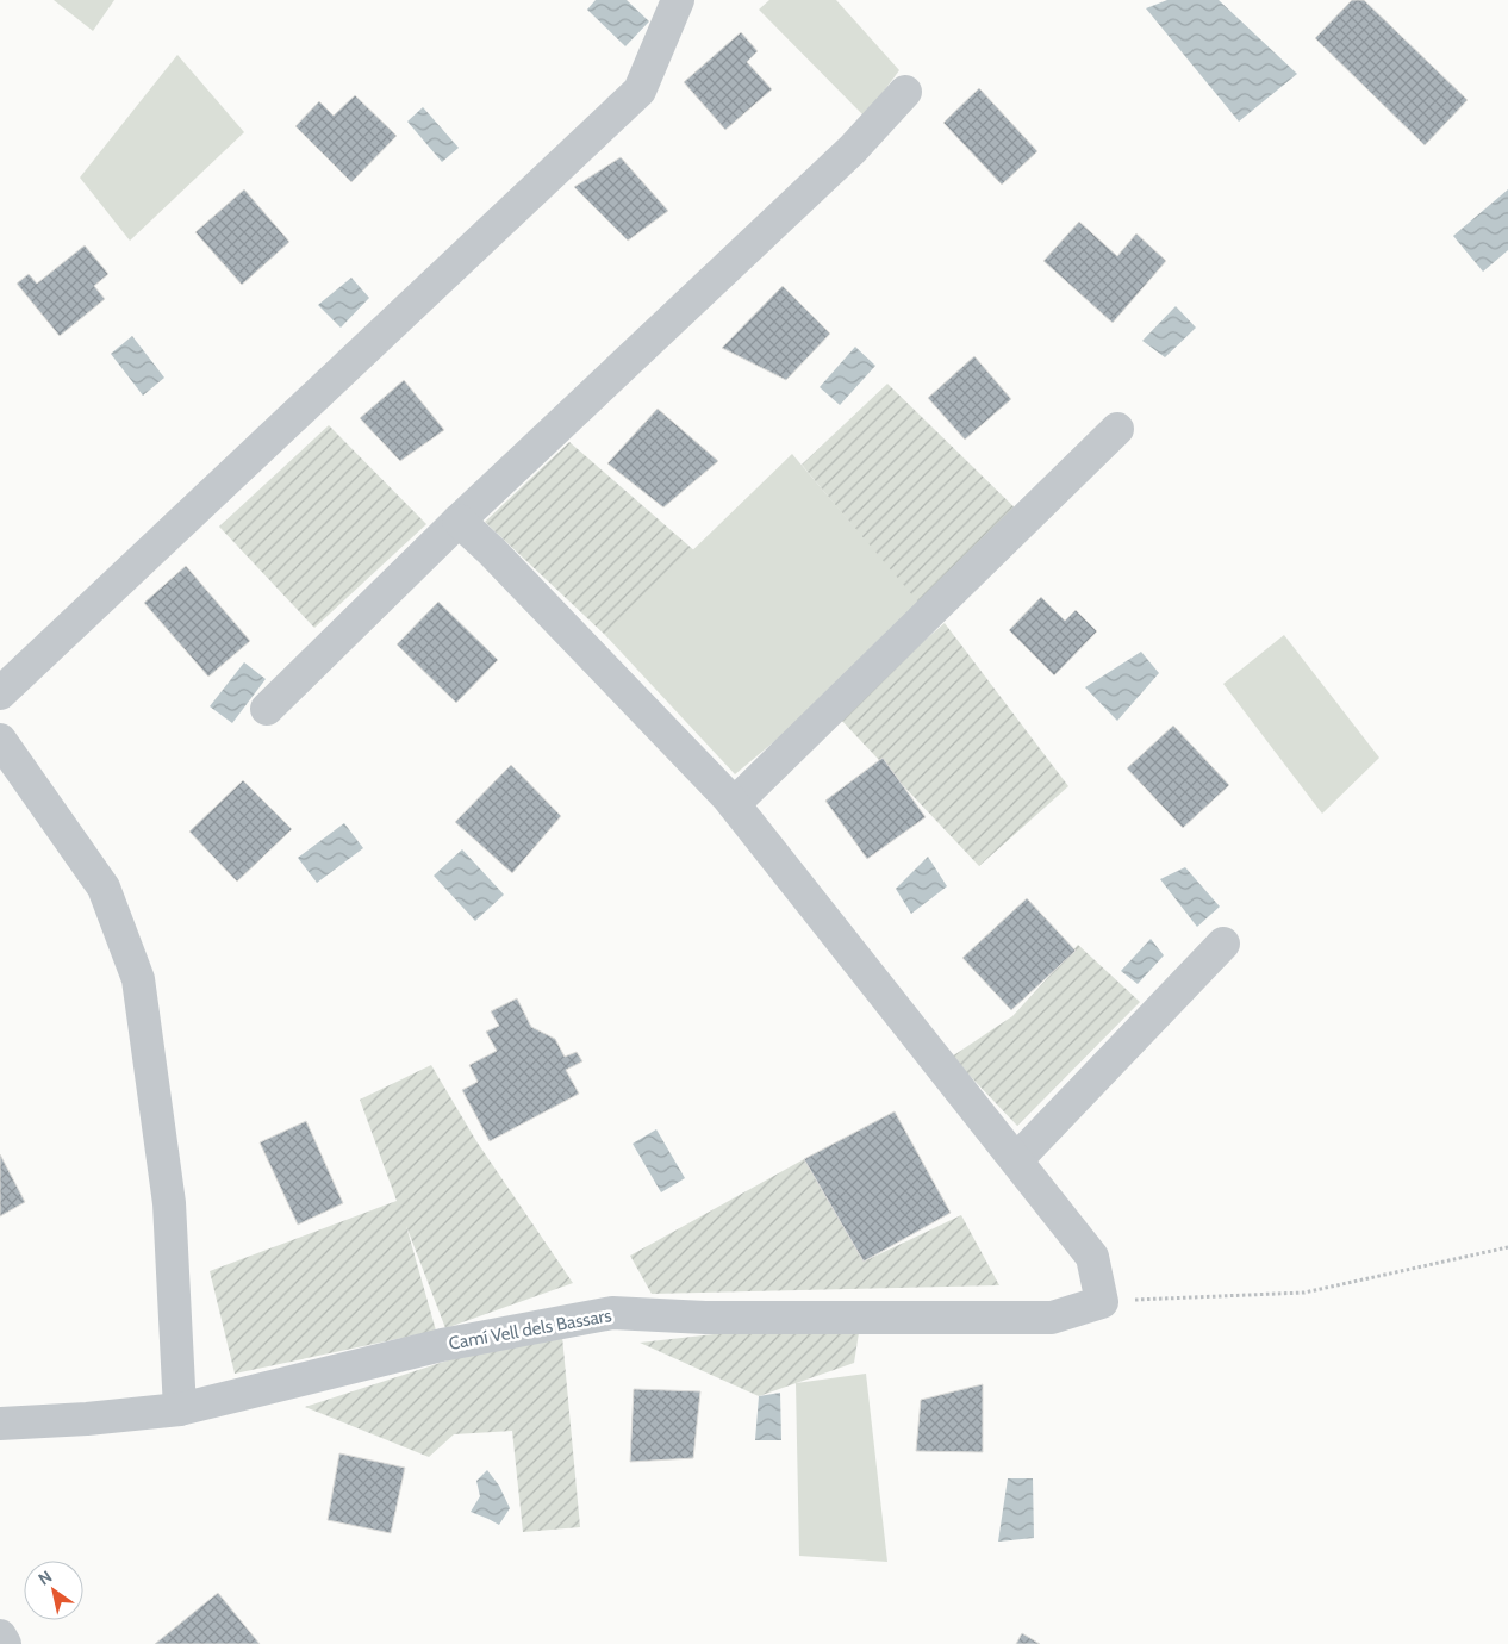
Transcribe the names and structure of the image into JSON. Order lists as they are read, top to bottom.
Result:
{
  "streets": {
    "street": ["Camí Vell dels Bassars"]
  },
  "north": "top left"
}
